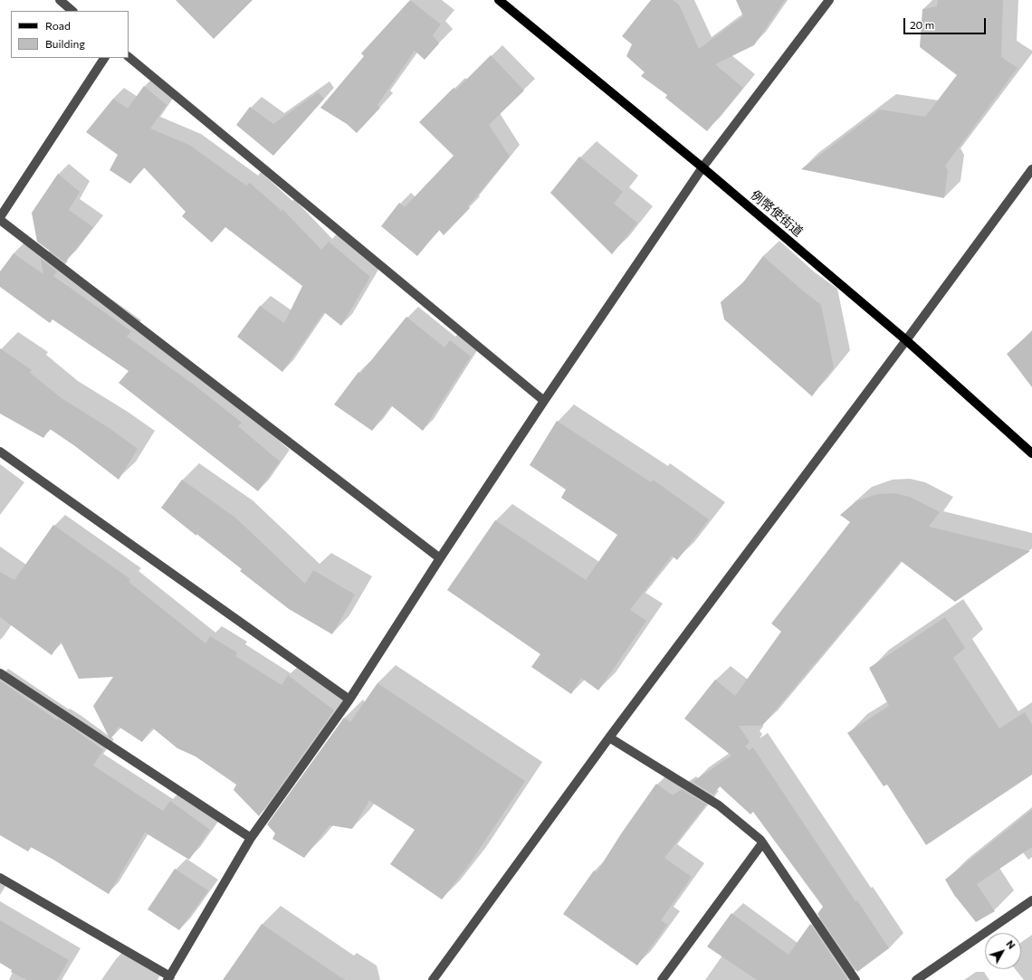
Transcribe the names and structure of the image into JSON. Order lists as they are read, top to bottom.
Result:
{
  "streets": {
    "main road": ["例幣使街道"]
  },
  "legend": ["Road", "Building"],
  "scale_bar": "20 m",
  "north": "top right"
}
